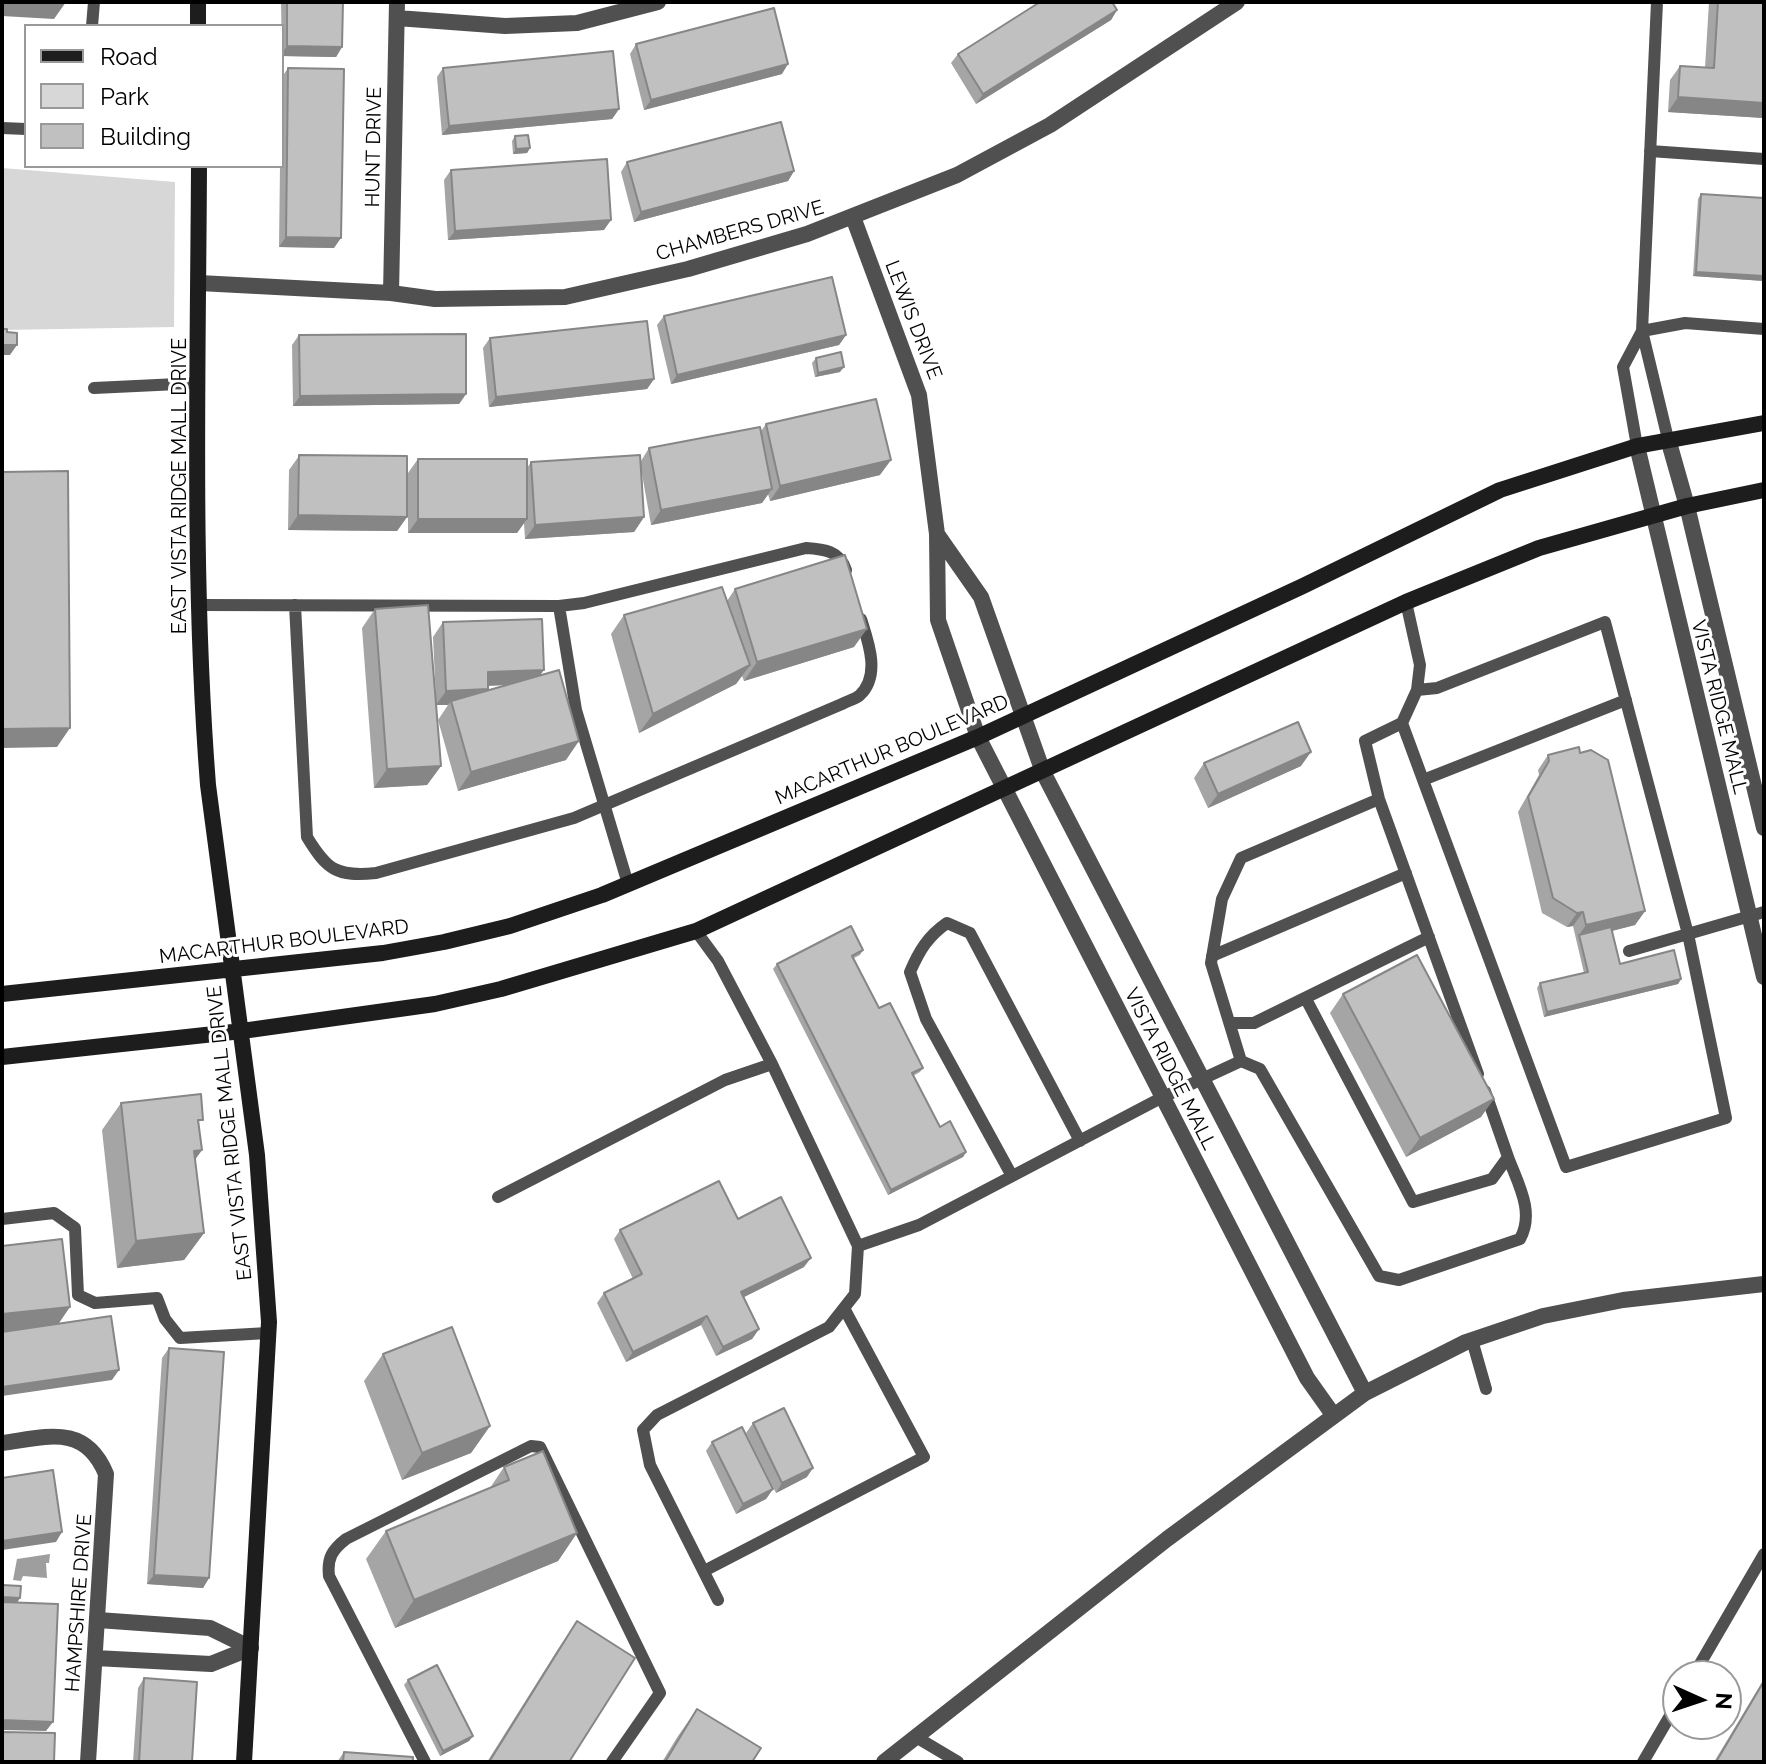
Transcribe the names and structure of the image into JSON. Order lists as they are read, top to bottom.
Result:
{
  "streets": {
    "main road": ["EAST VISTA RIDGE MALL DRIVE", "MACARTHUR BOULEVARD"],
    "street": [
      "HUNT DRIVE",
      "CHAMBERS DRIVE",
      "LEWIS DRIVE",
      "VISTA RIDGE MALL",
      "HAMPSHIRE DRIVE"
    ]
  },
  "crossings": [
    ["HUNT DRIVE", "CHAMBERS DRIVE"],
    ["CHAMBERS DRIVE", "LEWIS DRIVE"],
    ["CHAMBERS DRIVE", "EAST VISTA RIDGE MALL DRIVE"],
    ["LEWIS DRIVE", "VISTA RIDGE MALL"],
    ["LEWIS DRIVE", "MACARTHUR BOULEVARD"],
    ["EAST VISTA RIDGE MALL DRIVE", "MACARTHUR BOULEVARD"],
    ["VISTA RIDGE MALL", "MACARTHUR BOULEVARD"]
  ],
  "legend": ["Road", "Park", "Building"],
  "north": "right"
}
